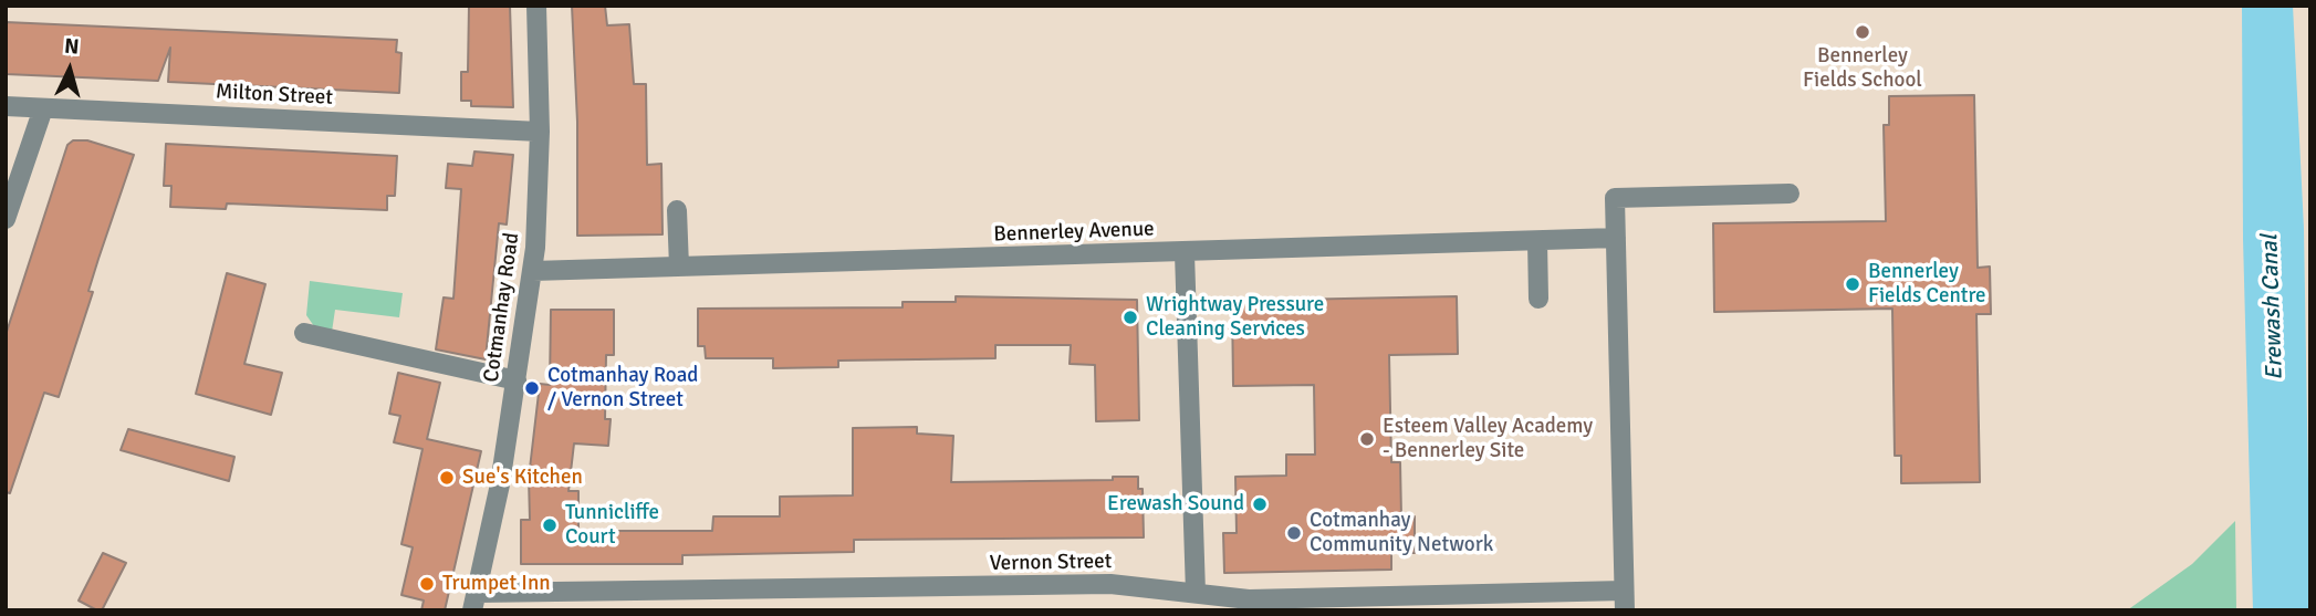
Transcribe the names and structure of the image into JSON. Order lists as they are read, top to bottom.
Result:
{
  "streets": {
    "street": [
      "Milton Street",
      "Bennerley Avenue",
      "Cotmanhay Road",
      "Vernon Street"
    ]
  },
  "crossings": [
    ["Milton Street", "Cotmanhay Road"],
    ["Bennerley Avenue", "Cotmanhay Road"],
    ["Cotmanhay Road", "Vernon Street"]
  ],
  "water": ["Erewash Canal"],
  "places": [
    "Bennerley Fields School",
    "Bennerley Fields Centre",
    "Wrightway Pressure Cleaning Services",
    "Cotmanhay Road / Vernon Street",
    "Esteem Valley Academy - Bennerley Site",
    "Sue's Kitchen",
    "Erewash Sound",
    "Tunnicliffe Court",
    "Cotmanhay Community Network",
    "Trumpet Inn"
  ],
  "north": "top"
}
